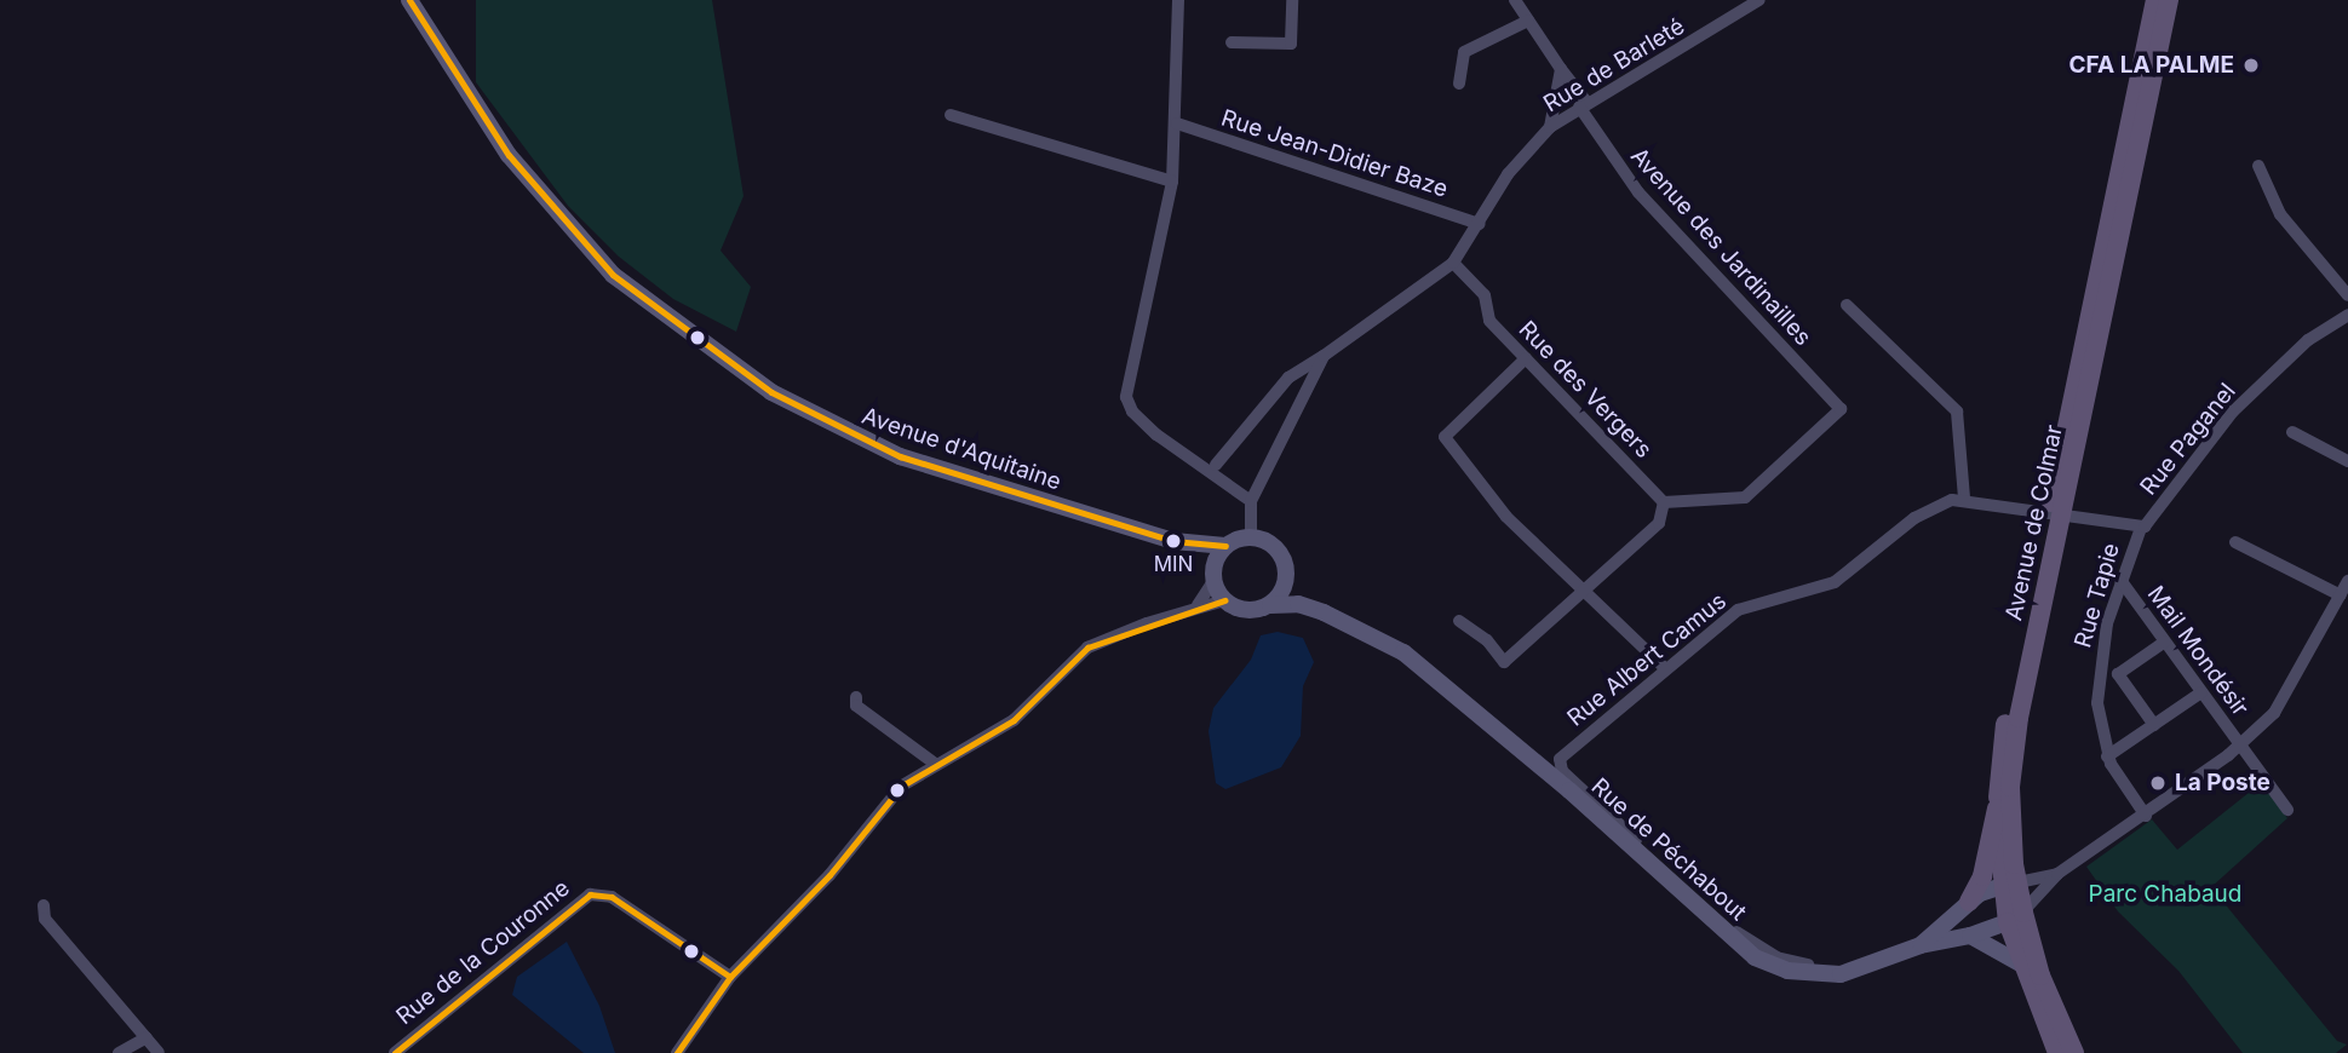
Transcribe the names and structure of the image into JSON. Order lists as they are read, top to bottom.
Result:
{
  "streets": {
    "main road": ["Avenue de Colmar"],
    "street": [
      "Rue de Barleté",
      "Rue Jean-Didier Baze",
      "Avenue des Jardinailles",
      "Rue des Vergers",
      "Rue Paganel",
      "Avenue d'Aquitaine",
      "Rue Tapie",
      "Mail Mondésir",
      "Rue Albert Camus",
      "Rue de Péchabout",
      "Rue de la Couronne"
    ]
  },
  "crossings": [
    ["Rue de Barleté", "Rue Jean-Didier Baze"],
    ["Rue de Barleté", "Avenue des Jardinailles"],
    ["Rue de Barleté", "Rue des Vergers"],
    ["Rue de Barleté", "Avenue d'Aquitaine"],
    ["Rue de Barleté", "Rue de Péchabout"],
    ["Avenue des Jardinailles", "Rue des Vergers"],
    ["Rue Paganel", "Avenue de Colmar"],
    ["Rue Paganel", "Rue Tapie"],
    ["Avenue d'Aquitaine", "Rue de Péchabout"],
    ["Avenue de Colmar", "Rue de Péchabout"],
    ["Rue Tapie", "Mail Mondésir"],
    ["Rue Albert Camus", "Rue de Péchabout"]
  ],
  "parks": ["Parc Chabaud"],
  "places": ["CFA LA PALME", "MIN", "La Poste"]
}
